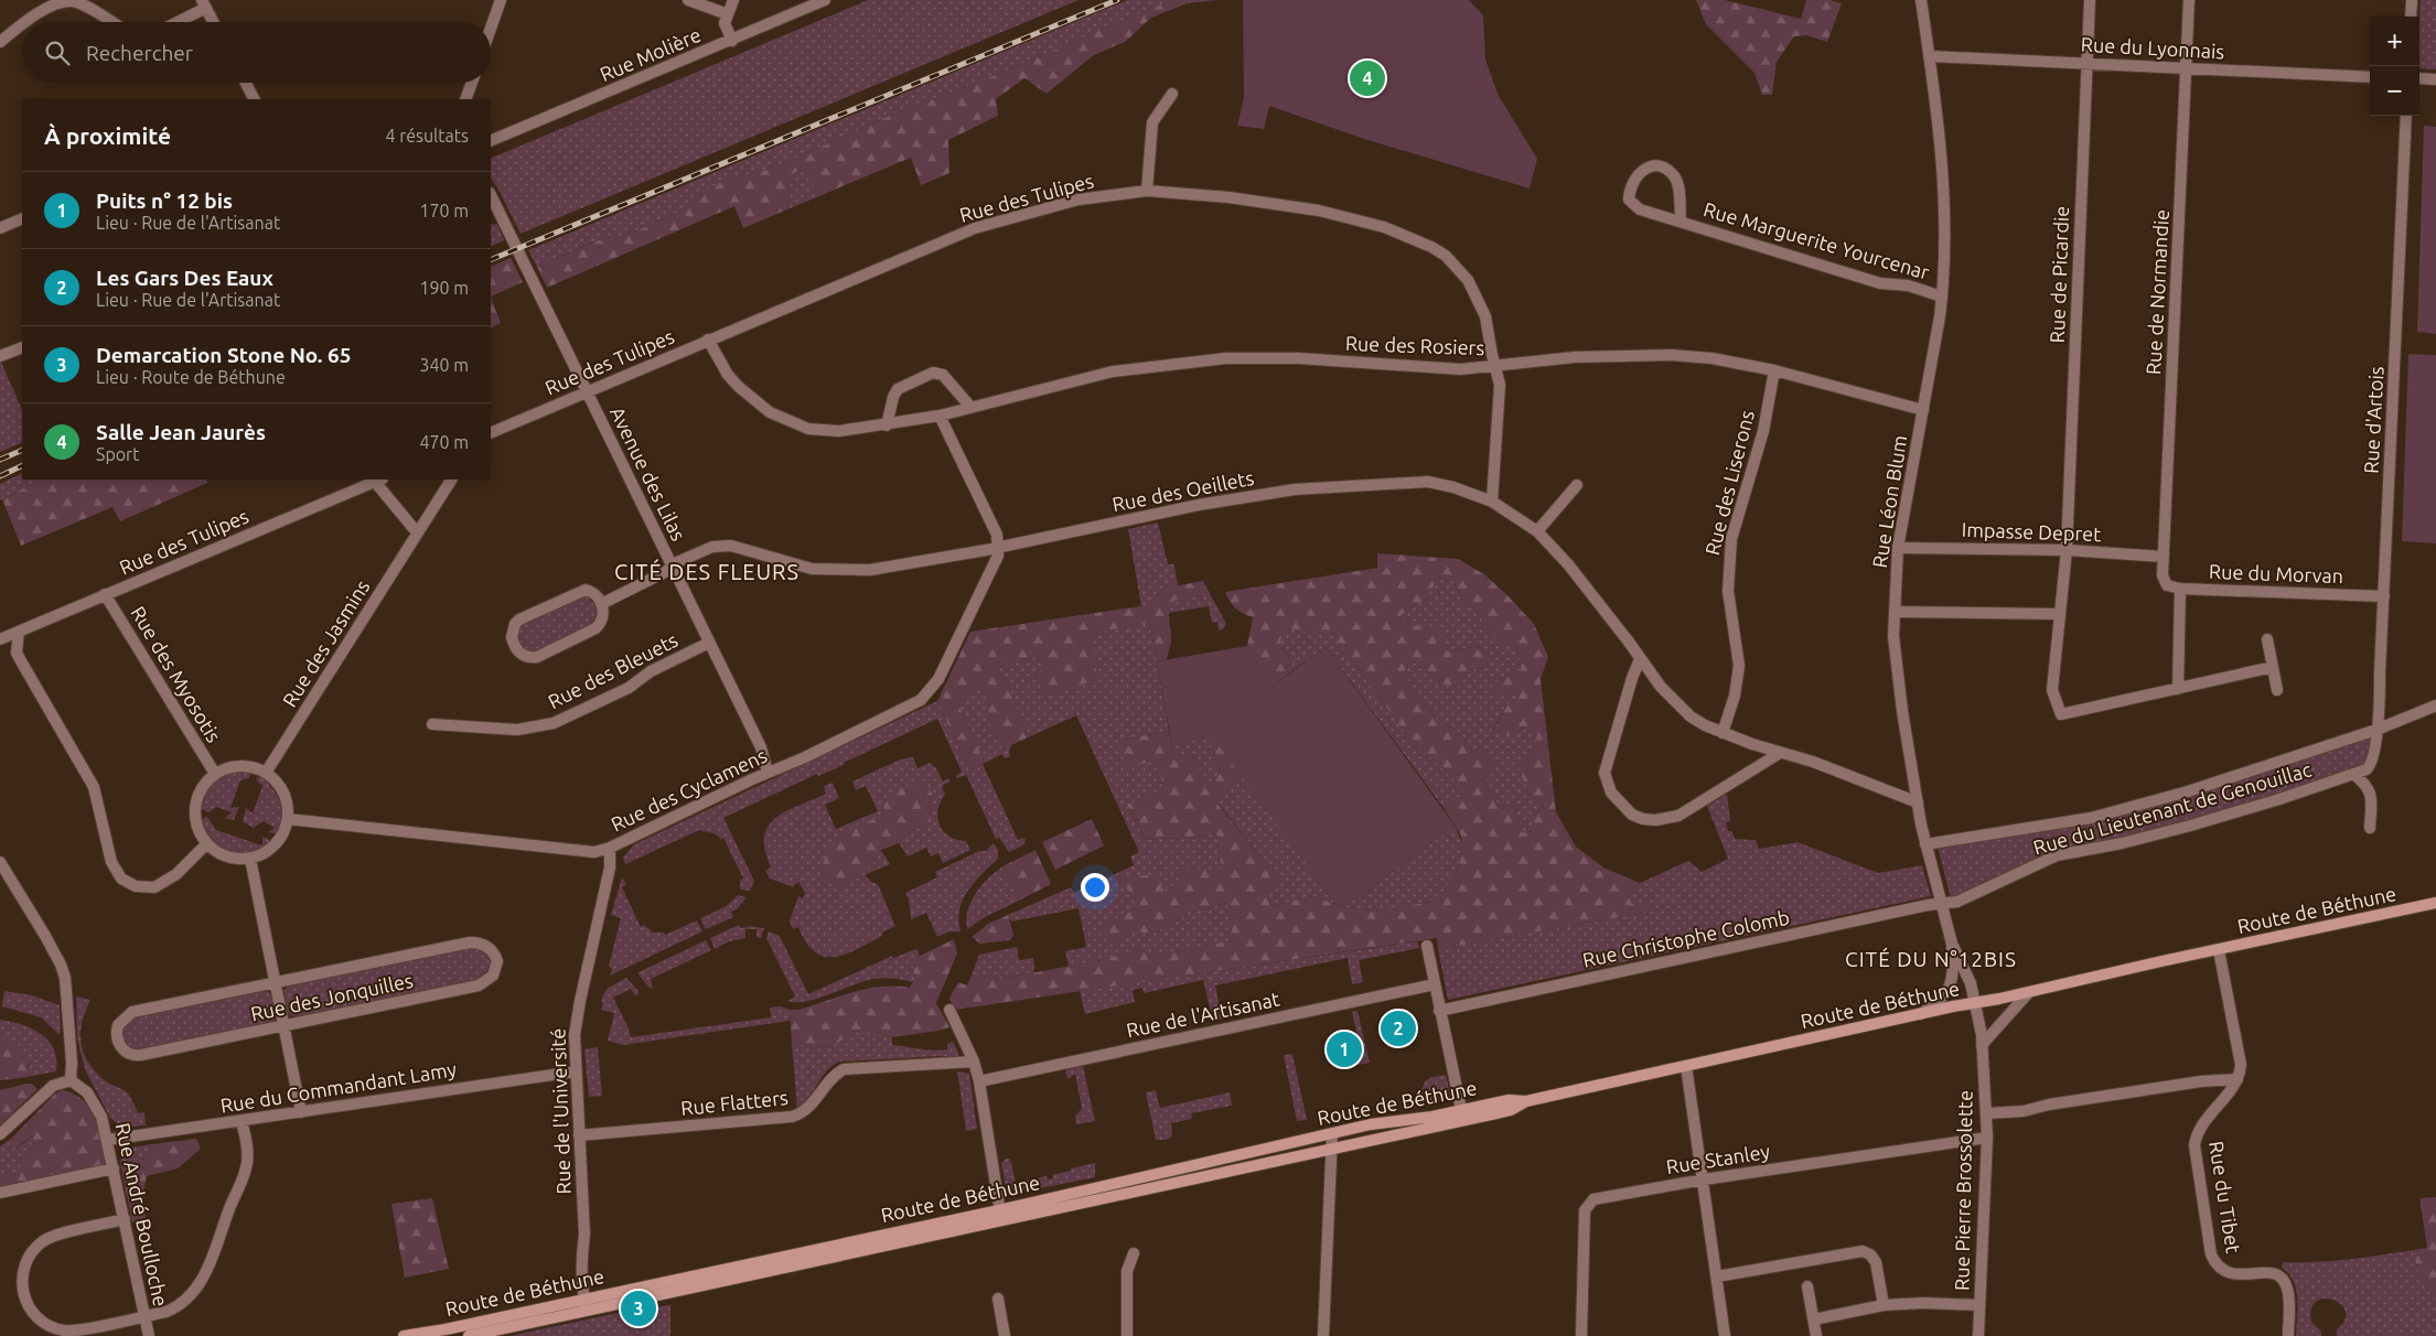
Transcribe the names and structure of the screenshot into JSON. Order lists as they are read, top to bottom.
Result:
{
  "streets": {
    "main road": ["Route de Béthune"],
    "street": [
      "Rue du Lyonnais",
      "Rue Molière",
      "Rue des Tulipes",
      "Rue Marguerite Yourcenar",
      "Rue de Picardie",
      "Rue de Normandie",
      "Rue des Rosiers",
      "Rue d'Artois",
      "Avenue des Lilas",
      "Rue des Liserons",
      "Rue des Oeillets",
      "Rue Léon Blum",
      "Impasse Depret",
      "Rue du Morvan",
      "Rue des Jasmins",
      "Rue des Bleuets",
      "Rue des Myosotis",
      "Rue des Cyclamens",
      "Rue du Lieutenant de Genouillac",
      "Rue Christophe Colomb",
      "Rue des Jonquilles",
      "Rue de l'Artisanat",
      "Rue du Commandant Lamy",
      "Rue Flatters",
      "Rue de l'Université",
      "Rue Stanley",
      "Rue Pierre Brossolette",
      "Rue du Tibet",
      "Rue André Boulloche"
    ]
  },
  "crossings": [
    ["Rue du Lyonnais", "Rue de Picardie"],
    ["Rue du Lyonnais", "Rue de Normandie"],
    ["Rue du Lyonnais", "Rue Léon Blum"],
    ["Rue des Tulipes", "Rue des Rosiers"],
    ["Rue des Tulipes", "Avenue des Lilas"],
    ["Rue des Tulipes", "Rue des Oeillets"],
    ["Rue des Tulipes", "Rue des Myosotis"],
    ["Rue Marguerite Yourcenar", "Rue Léon Blum"],
    ["Rue de Picardie", "Impasse Depret"],
    ["Rue de Normandie", "Impasse Depret"],
    ["Rue de Normandie", "Rue du Morvan"],
    ["Rue des Rosiers", "Rue des Liserons"],
    ["Rue des Rosiers", "Rue Léon Blum"],
    ["Rue d'Artois", "Rue du Morvan"],
    ["Rue d'Artois", "Rue du Lieutenant de Genouillac"],
    ["Avenue des Lilas", "Rue des Oeillets"],
    ["Avenue des Lilas", "Rue des Bleuets"],
    ["Avenue des Lilas", "Rue des Cyclamens"],
    ["Rue des Liserons", "Rue des Oeillets"],
    ["Rue des Oeillets", "Rue Léon Blum"],
    ["Rue des Oeillets", "Rue des Cyclamens"],
    ["Rue Léon Blum", "Impasse Depret"],
    ["Rue Léon Blum", "Rue du Lieutenant de Genouillac"],
    ["Rue Léon Blum", "Route de Béthune"],
    ["Rue Léon Blum", "Rue Christophe Colomb"],
    ["Rue Léon Blum", "Rue Pierre Brossolette"],
    ["Rue des Jasmins", "Rue des Myosotis"],
    ["Rue des Jasmins", "Rue des Cyclamens"],
    ["Rue des Myosotis", "Rue des Cyclamens"],
    ["Rue des Cyclamens", "Rue de l'Université"],
    ["Rue du Lieutenant de Genouillac", "Rue Christophe Colomb"],
    ["Route de Béthune", "Rue de l'Université"],
    ["Route de Béthune", "Rue Pierre Brossolette"],
    ["Rue du Commandant Lamy", "Rue de l'Université"],
    ["Rue du Commandant Lamy", "Rue André Boulloche"],
    ["Rue Flatters", "Rue de l'Université"],
    ["Rue Stanley", "Rue Pierre Brossolette"]
  ],
  "districts": ["CITÉ DES FLEURS", "CITÉ DU N°12BIS"],
  "page": {
    "map_buttons": ["+", "−"],
    "search": "Rechercher",
    "pins": [
      "4",
      "2",
      "1",
      "3"
    ],
    "heading": ["À proximité", "4 résultats"],
    "list": [
      {
        "mark": "1",
        "name": "Puits n° 12 bis",
        "note": "Lieu · Rue de l'Artisanat",
        "value": "170 m"
      },
      {
        "mark": "2",
        "name": "Les Gars Des Eaux",
        "note": "Lieu · Rue de l'Artisanat",
        "value": "190 m"
      },
      {
        "mark": "3",
        "name": "Demarcation Stone No. 65",
        "note": "Lieu · Route de Béthune",
        "value": "340 m"
      },
      {
        "mark": "4",
        "name": "Salle Jean Jaurès",
        "note": "Sport",
        "value": "470 m"
      }
    ]
  }
}
